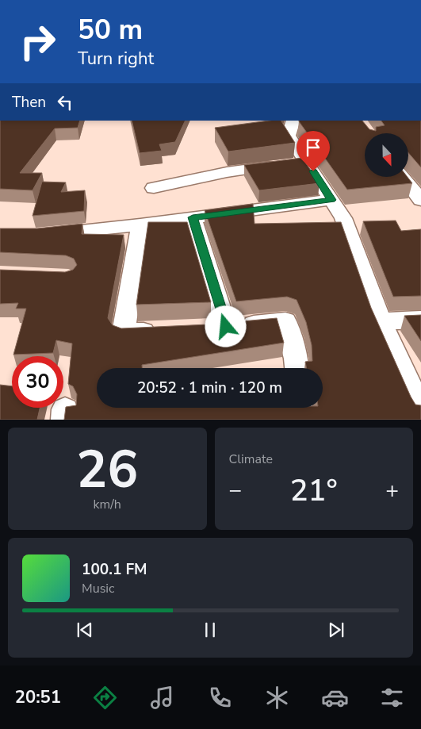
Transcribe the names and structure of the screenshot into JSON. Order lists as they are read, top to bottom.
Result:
{
  "north": "bottom",
  "page": {
    "turn": ["50 m", "Turn right"],
    "then": "Then",
    "limit": "30",
    "trip": "20:52 · 1 min · 120 m",
    "tile": [
      ["26", "km/h"],
      "Climate"
    ],
    "heat": ["−", "21°", "+"],
    "song": ["100.1 FM", "Music"],
    "tabs": "20:51"
  }
}
